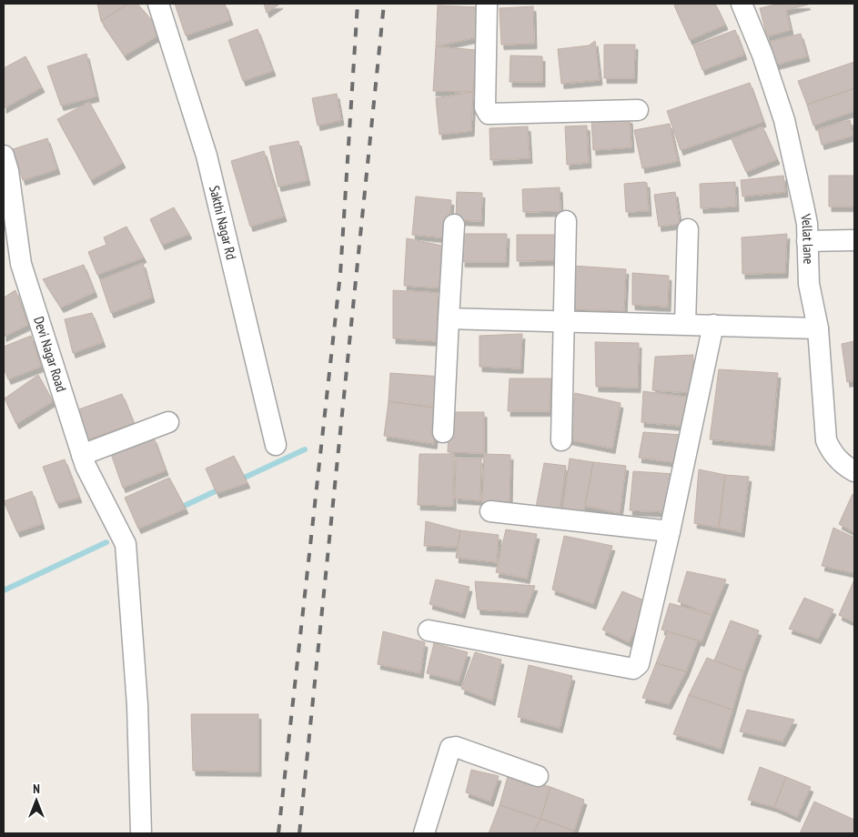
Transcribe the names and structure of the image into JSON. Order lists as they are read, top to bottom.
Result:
{
  "streets": {
    "street": ["Sakthi Nagar Rd", "Vellat lane", "Devi Nagar Road"]
  },
  "north": "top"
}
